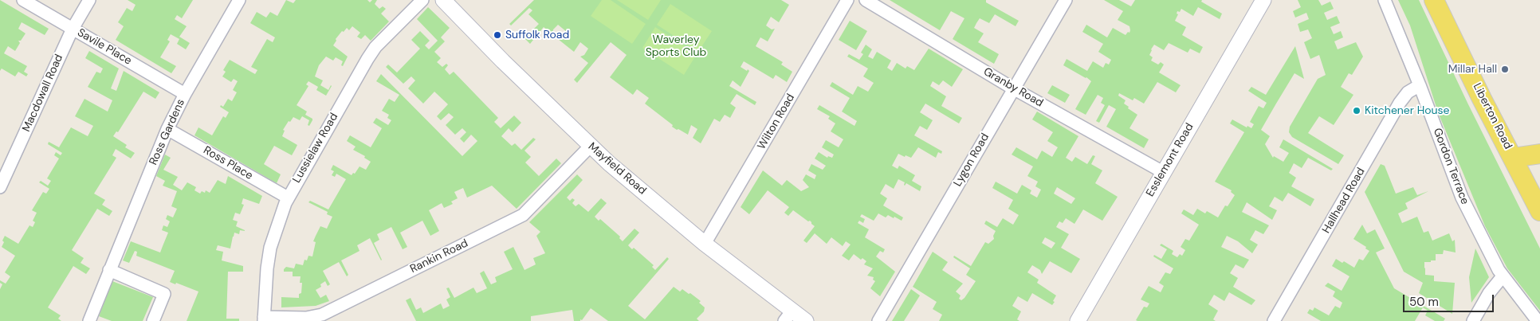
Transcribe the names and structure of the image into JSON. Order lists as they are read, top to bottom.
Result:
{
  "streets": {
    "main road": ["Liberton Road"],
    "street": [
      "Savile Place",
      "Granby Road",
      "Macdowall Road",
      "Wilton Road",
      "Ross Gardens",
      "Lussielaw Road",
      "Lygon Road",
      "Esslemont Road",
      "Ross Place",
      "Gordon Terrace",
      "Mayfield Road",
      "Hallhead Road",
      "Rankin Road"
    ]
  },
  "crossings": [
    ["Savile Place", "Macdowall Road"],
    ["Savile Place", "Ross Gardens"],
    ["Granby Road", "Lygon Road"],
    ["Granby Road", "Esslemont Road"],
    ["Wilton Road", "Mayfield Road"],
    ["Ross Gardens", "Ross Place"],
    ["Lussielaw Road", "Ross Place"],
    ["Lussielaw Road", "Rankin Road"],
    ["Gordon Terrace", "Hallhead Road"],
    ["Mayfield Road", "Rankin Road"]
  ],
  "parks": ["Waverley Sports Club"],
  "places": ["Suffolk Road", "Millar Hall", "Kitchener House"],
  "scale_bar": "50 m"
}
